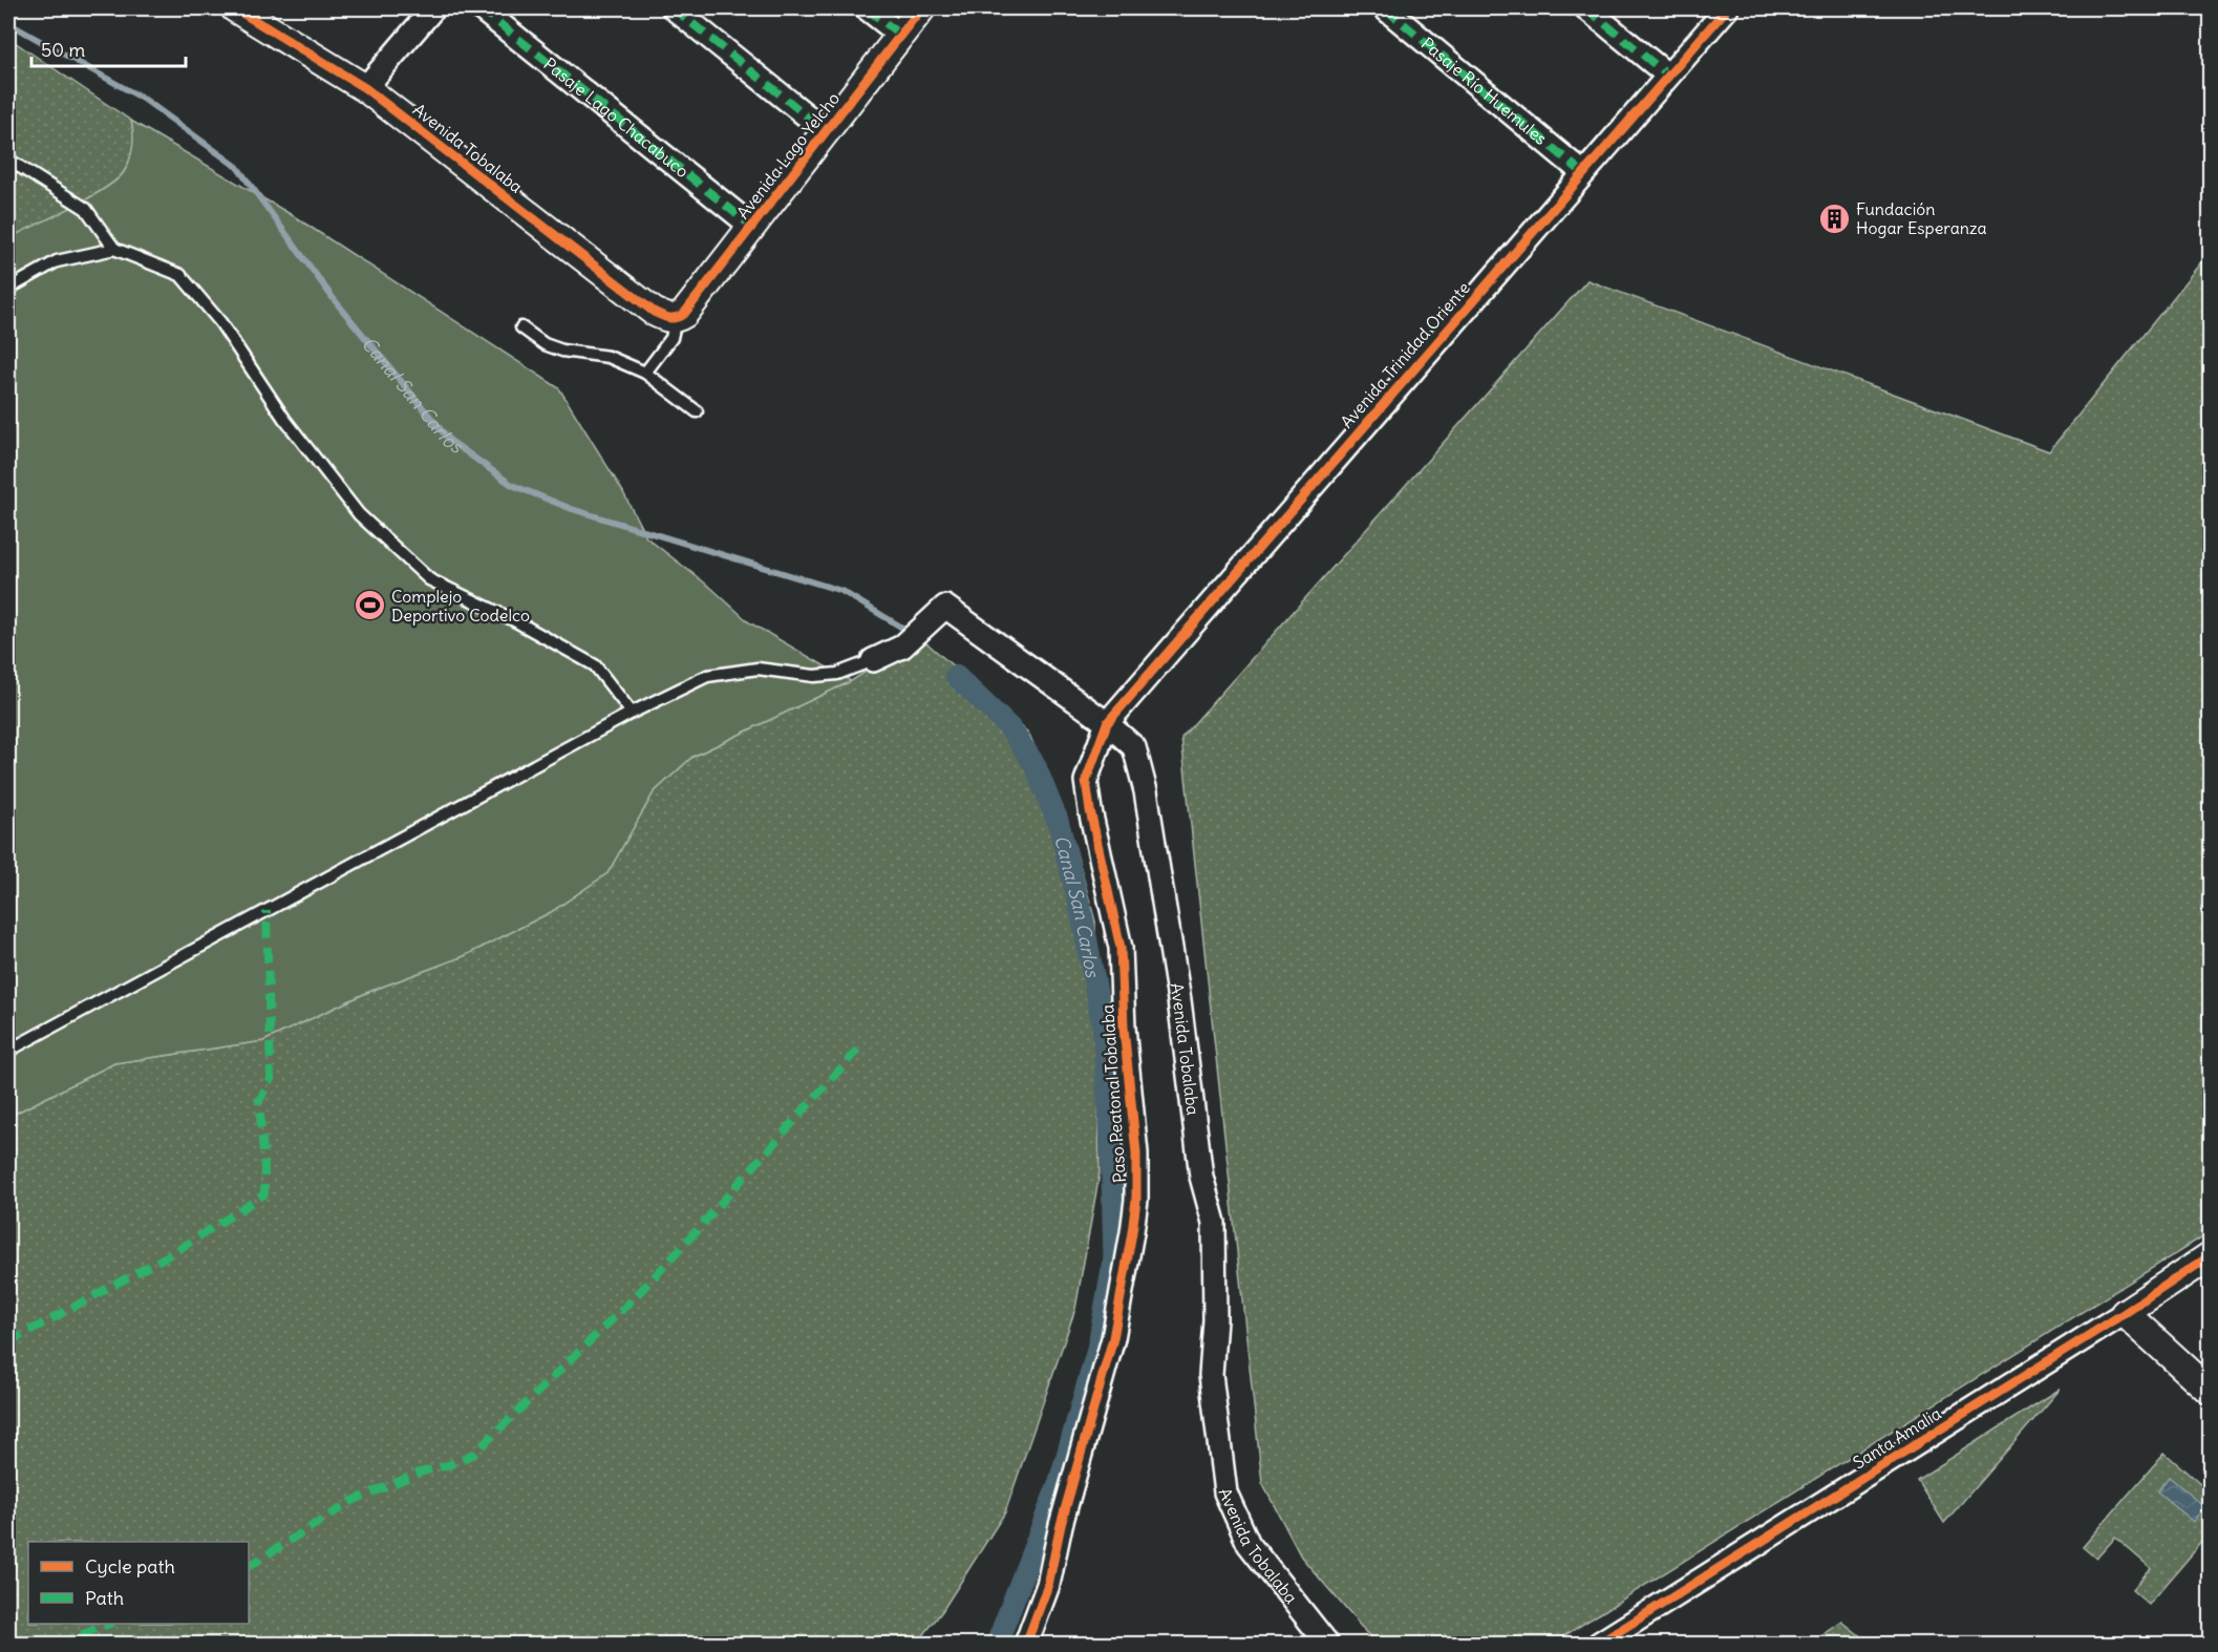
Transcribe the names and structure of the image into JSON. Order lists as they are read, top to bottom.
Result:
{
  "streets": {
    "street": [
      "Pasaje Río Huemules",
      "Pasaje Lago Chacabuco",
      "Avenida Tobalaba",
      "Avenida Lago Yelcho",
      "Avenida Trinidad Oriente",
      "Paso Peatonal Tobalaba",
      "Santa Amalia"
    ]
  },
  "crossings": [
    ["Pasaje Río Huemules", "Avenida Trinidad Oriente"],
    ["Pasaje Lago Chacabuco", "Avenida Lago Yelcho"],
    ["Avenida Tobalaba", "Avenida Lago Yelcho"],
    ["Avenida Tobalaba", "Avenida Trinidad Oriente"],
    ["Avenida Tobalaba", "Paso Peatonal Tobalaba"],
    ["Avenida Trinidad Oriente", "Paso Peatonal Tobalaba"]
  ],
  "water": ["Canal San Carlos"],
  "places": {
    "building": ["Fundación Hogar Esperanza"],
    "sports": ["Complejo Deportivo Codelco"]
  },
  "legend": ["Cycle path", "Path"],
  "scale_bar": "50 m"
}
